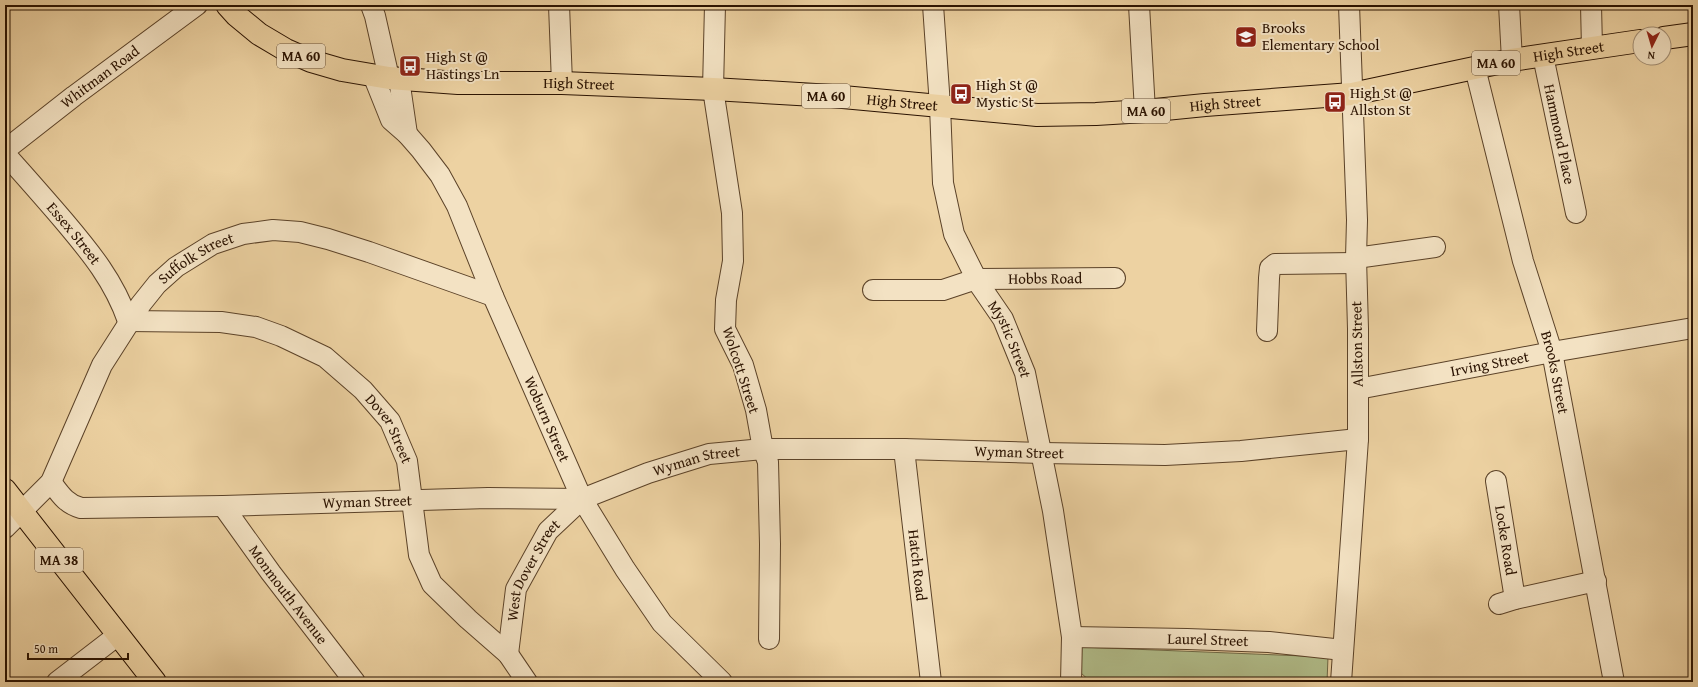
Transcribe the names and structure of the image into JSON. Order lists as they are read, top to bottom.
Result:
{
  "streets": {
    "main road": ["High Street", "MA 60", "MA 38"],
    "street": [
      "Whitman Road",
      "Hammond Place",
      "Essex Street",
      "Suffolk Street",
      "Hobbs Road",
      "Mystic Street",
      "Allston Street",
      "Irving Street",
      "Wolcott Street",
      "Brooks Street",
      "Woburn Street",
      "Dover Street",
      "Wyman Street",
      "Locke Road",
      "Hatch Road",
      "West Dover Street",
      "Monmouth Avenue",
      "Laurel Street"
    ]
  },
  "crossings": [
    ["High Street", "Hammond Place"],
    ["High Street", "Mystic Street"],
    ["High Street", "Allston Street"],
    ["High Street", "Wolcott Street"],
    ["High Street", "Brooks Street"],
    ["High Street", "Woburn Street"],
    ["Essex Street", "Suffolk Street"],
    ["Essex Street", "Dover Street"],
    ["Suffolk Street", "Woburn Street"],
    ["Suffolk Street", "Dover Street"],
    ["Suffolk Street", "Wyman Street"],
    ["Suffolk Street", "MA 38"],
    ["Hobbs Road", "Mystic Street"],
    ["Mystic Street", "Wyman Street"],
    ["Mystic Street", "Laurel Street"],
    ["Allston Street", "Irving Street"],
    ["Allston Street", "Wyman Street"],
    ["Allston Street", "Laurel Street"],
    ["Irving Street", "Brooks Street"],
    ["Wolcott Street", "Wyman Street"],
    ["Brooks Street", "Locke Road"],
    ["Woburn Street", "Wyman Street"],
    ["Woburn Street", "West Dover Street"],
    ["Dover Street", "Wyman Street"],
    ["Dover Street", "West Dover Street"],
    ["Wyman Street", "Hatch Road"],
    ["Wyman Street", "West Dover Street"],
    ["Wyman Street", "Monmouth Avenue"]
  ],
  "places": {
    "school or university": ["Brooks Elementary School"],
    "bus stop": ["High St @ Hastings Ln", "High St @ Mystic St", "High St @ Allston St"]
  },
  "scale_bar": "50 m",
  "north": "bottom"
}
